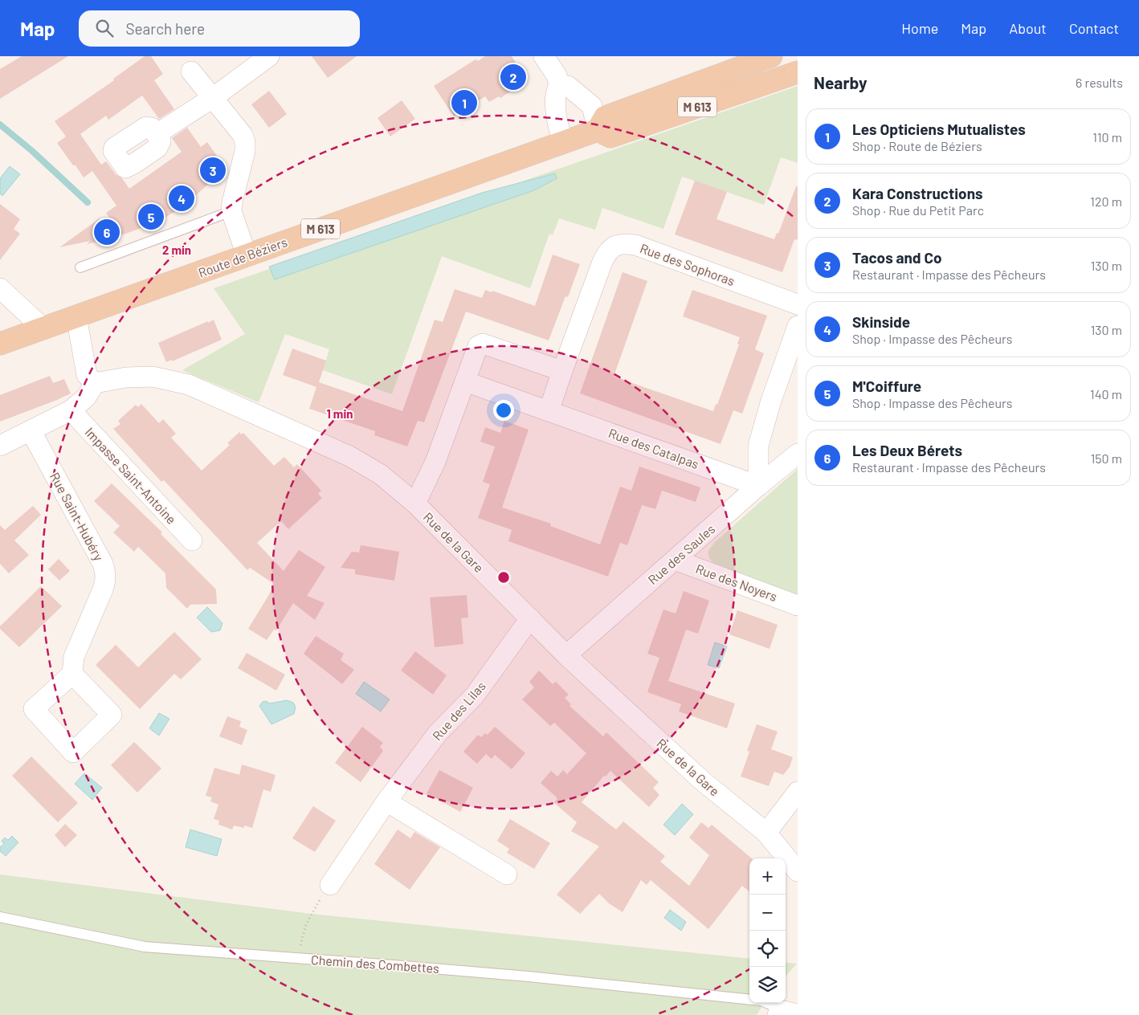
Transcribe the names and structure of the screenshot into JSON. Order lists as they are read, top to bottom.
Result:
{
  "streets": {
    "main road": ["M 613", "Route de Béziers"],
    "street": [
      "Rue des Sophoras",
      "Rue des Catalpas",
      "Impasse Saint-Antoine",
      "Rue Saint-Hubéry",
      "Rue de la Gare",
      "Rue des Saules",
      "Rue des Noyers",
      "Rue des Lilas"
    ],
    "lane": ["Chemin des Combettes"]
  },
  "crossings": [
    ["M 613", "Route de Béziers"],
    ["Rue des Catalpas", "Rue des Saules"],
    ["Rue de la Gare", "Rue des Saules"],
    ["Rue de la Gare", "Rue des Lilas"],
    ["Rue des Saules", "Rue des Noyers"]
  ],
  "page": {
    "header": "Map",
    "search": "Search here",
    "nav": [
      "Home",
      "Map",
      "About",
      "Contact"
    ],
    "heading": ["Nearby", "6 results"],
    "pins": [
      "2",
      "1",
      "3",
      "4",
      "5",
      "6"
    ],
    "list": [
      {
        "mark": "1",
        "name": "Les Opticiens Mutualistes",
        "note": "Shop · Route de Béziers",
        "value": "110 m"
      },
      {
        "mark": "2",
        "name": "Kara Constructions",
        "note": "Shop · Rue du Petit Parc",
        "value": "120 m"
      },
      {
        "mark": "3",
        "name": "Tacos and Co",
        "note": "Restaurant · Impasse des Pêcheurs",
        "value": "130 m"
      },
      {
        "mark": "4",
        "name": "Skinside",
        "note": "Shop · Impasse des Pêcheurs",
        "value": "130 m"
      },
      {
        "mark": "5",
        "name": "M'Coiffure",
        "note": "Shop · Impasse des Pêcheurs",
        "value": "140 m"
      },
      {
        "mark": "6",
        "name": "Les Deux Bérets",
        "note": "Restaurant · Impasse des Pêcheurs",
        "value": "150 m"
      }
    ],
    "map_buttons": ["+", "−"]
  },
  "rings": ["2 min", "1 min"]
}
